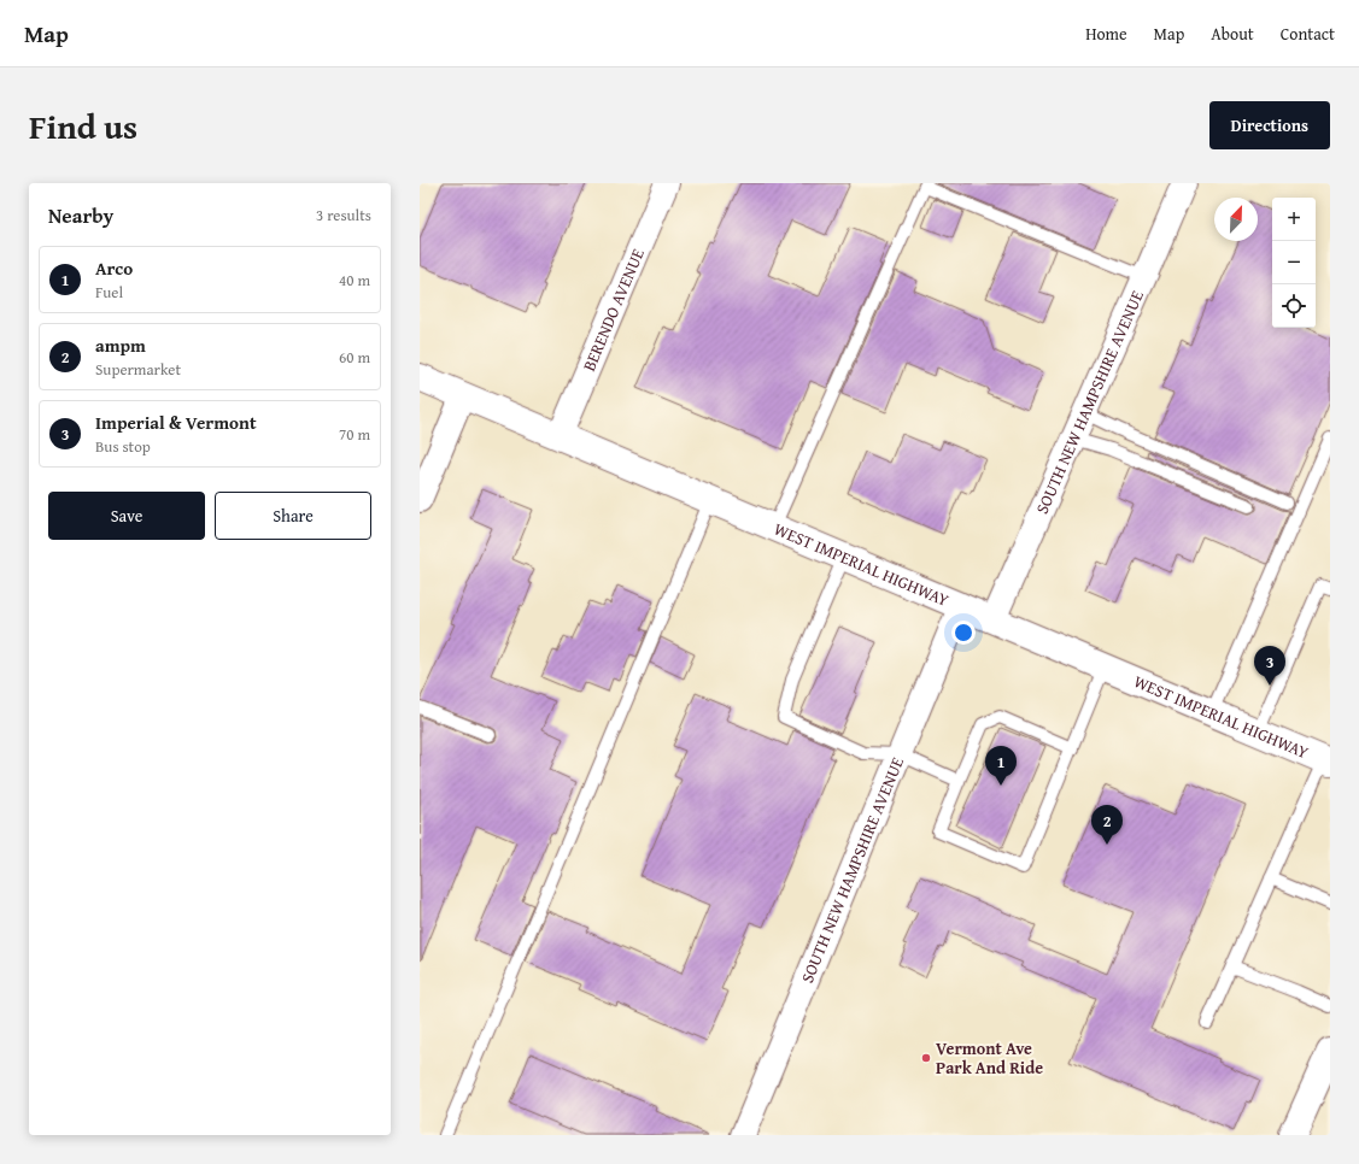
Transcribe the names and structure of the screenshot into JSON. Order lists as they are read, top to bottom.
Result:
{
  "streets": {
    "main road": ["WEST IMPERIAL HIGHWAY"],
    "street": ["BERENDO AVENUE", "SOUTH NEW HAMPSHIRE AVENUE"]
  },
  "crossings": [
    ["BERENDO AVENUE", "WEST IMPERIAL HIGHWAY"],
    ["SOUTH NEW HAMPSHIRE AVENUE", "WEST IMPERIAL HIGHWAY"]
  ],
  "places": ["Vermont Ave Park And Ride"],
  "north": "top right",
  "page": {
    "header": "Map",
    "nav": [
      "Home",
      "Map",
      "About",
      "Contact"
    ],
    "title": "Find us",
    "buttons": [
      "Directions",
      ["Save", "Share"]
    ],
    "heading": ["Nearby", "3 results"],
    "map_buttons": ["+", "−"],
    "list": [
      {
        "mark": "1",
        "name": "Arco",
        "note": "Fuel",
        "value": "40 m"
      },
      {
        "mark": "2",
        "name": "ampm",
        "note": "Supermarket",
        "value": "60 m"
      },
      {
        "mark": "3",
        "name": "Imperial & Vermont",
        "note": "Bus stop",
        "value": "70 m"
      }
    ],
    "pins": ["3", "1", "2"]
  }
}
